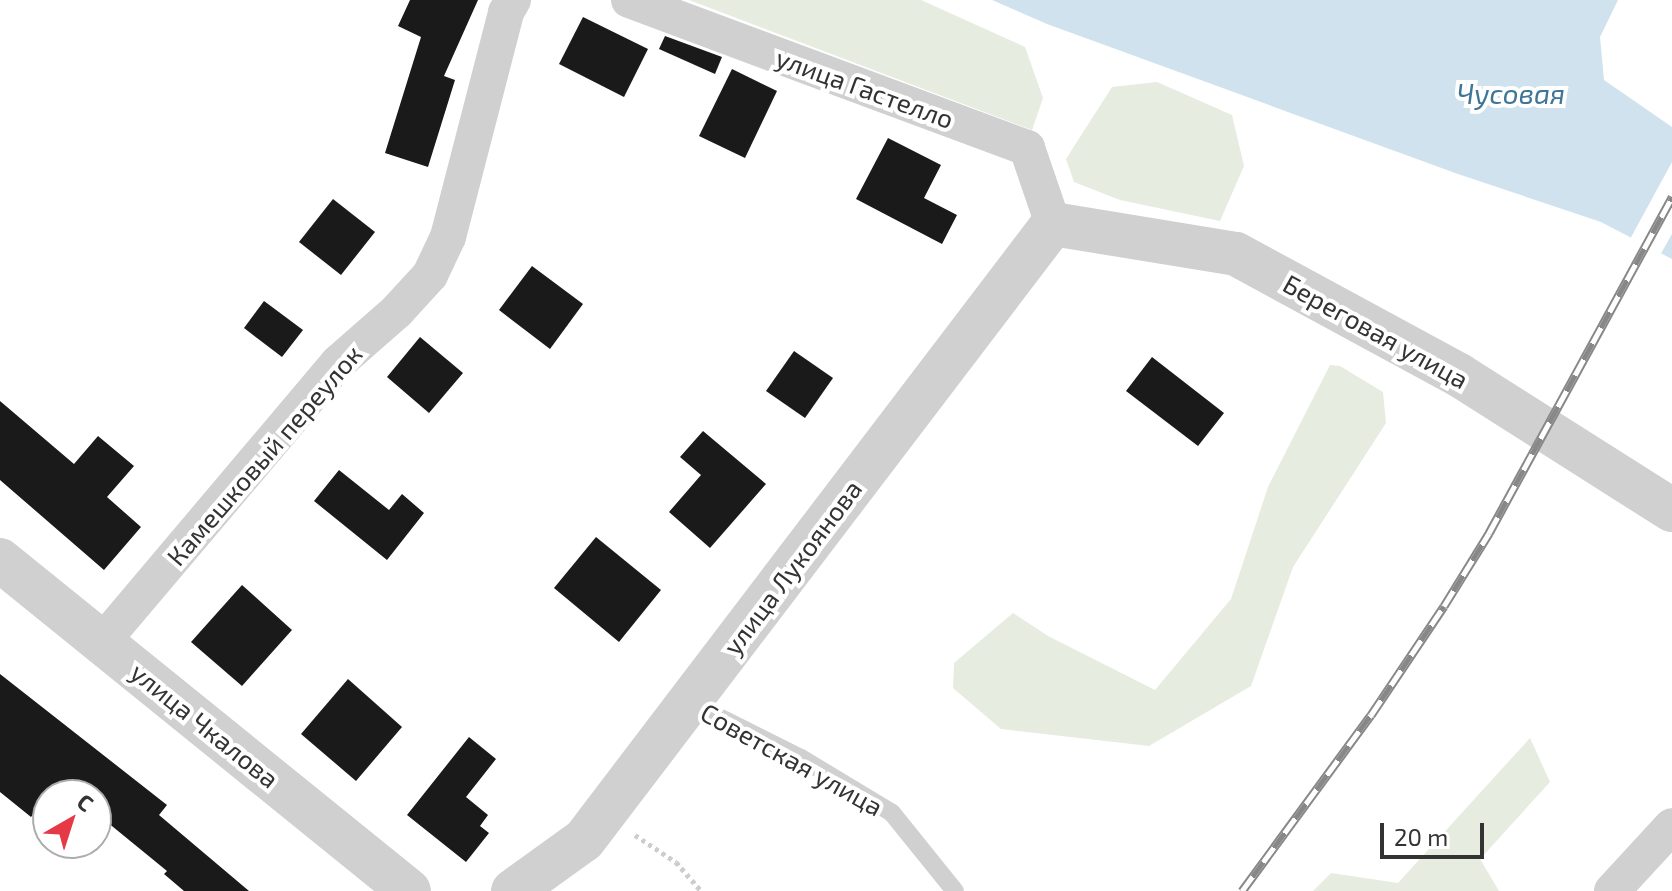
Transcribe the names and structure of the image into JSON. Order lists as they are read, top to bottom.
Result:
{
  "streets": {
    "street": [
      "улица Гастелло",
      "Береговая улица",
      "Камешковый переулок",
      "улица Лукоянова",
      "улица Чкалова"
    ],
    "lane": ["Советская улица"]
  },
  "crossings": [
    ["улица Гастелло", "Береговая улица"],
    ["улица Гастелло", "улица Лукоянова"],
    ["Береговая улица", "улица Лукоянова"],
    ["Камешковый переулок", "улица Чкалова"],
    ["улица Лукоянова", "Советская улица"]
  ],
  "water": ["Чусовая"],
  "scale_bar": "20 m",
  "north": "top right"
}
